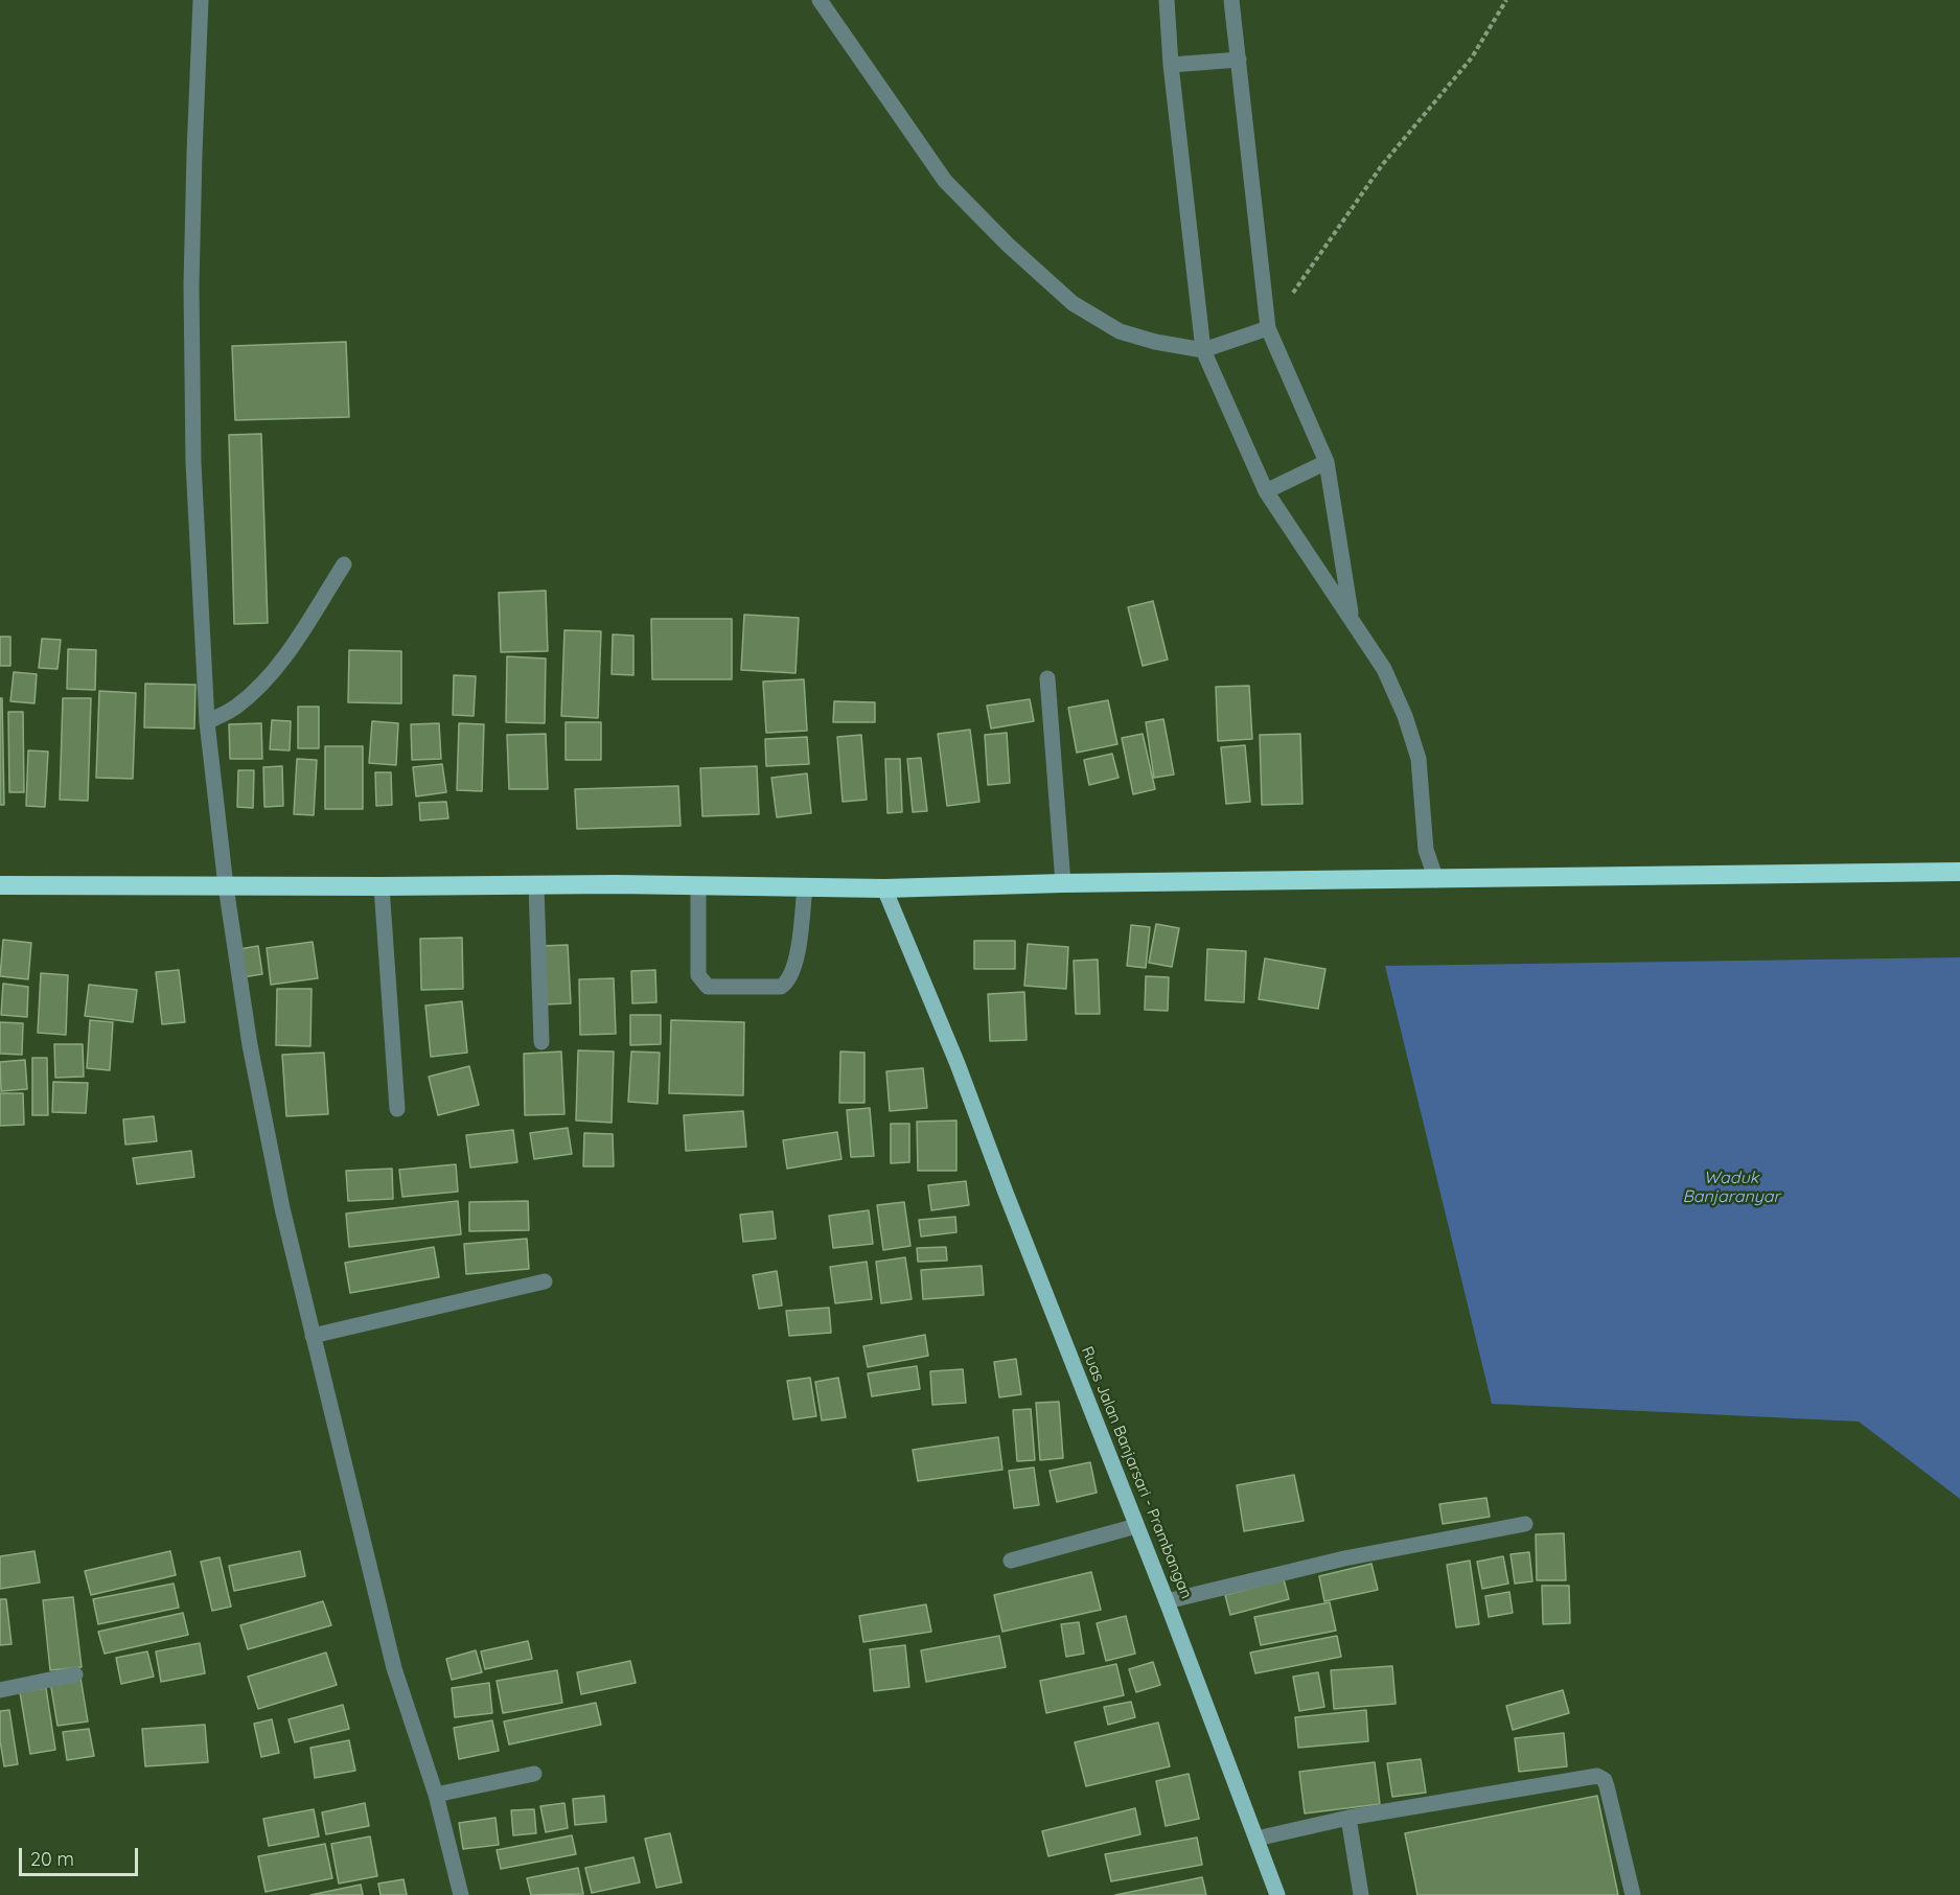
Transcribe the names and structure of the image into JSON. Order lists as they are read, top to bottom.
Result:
{
  "streets": {
    "main road": ["Ruas Jalan Banjarsari - Prambangan"]
  },
  "water": ["Waduk Banjaranyar"],
  "scale_bar": "20 m"
}
